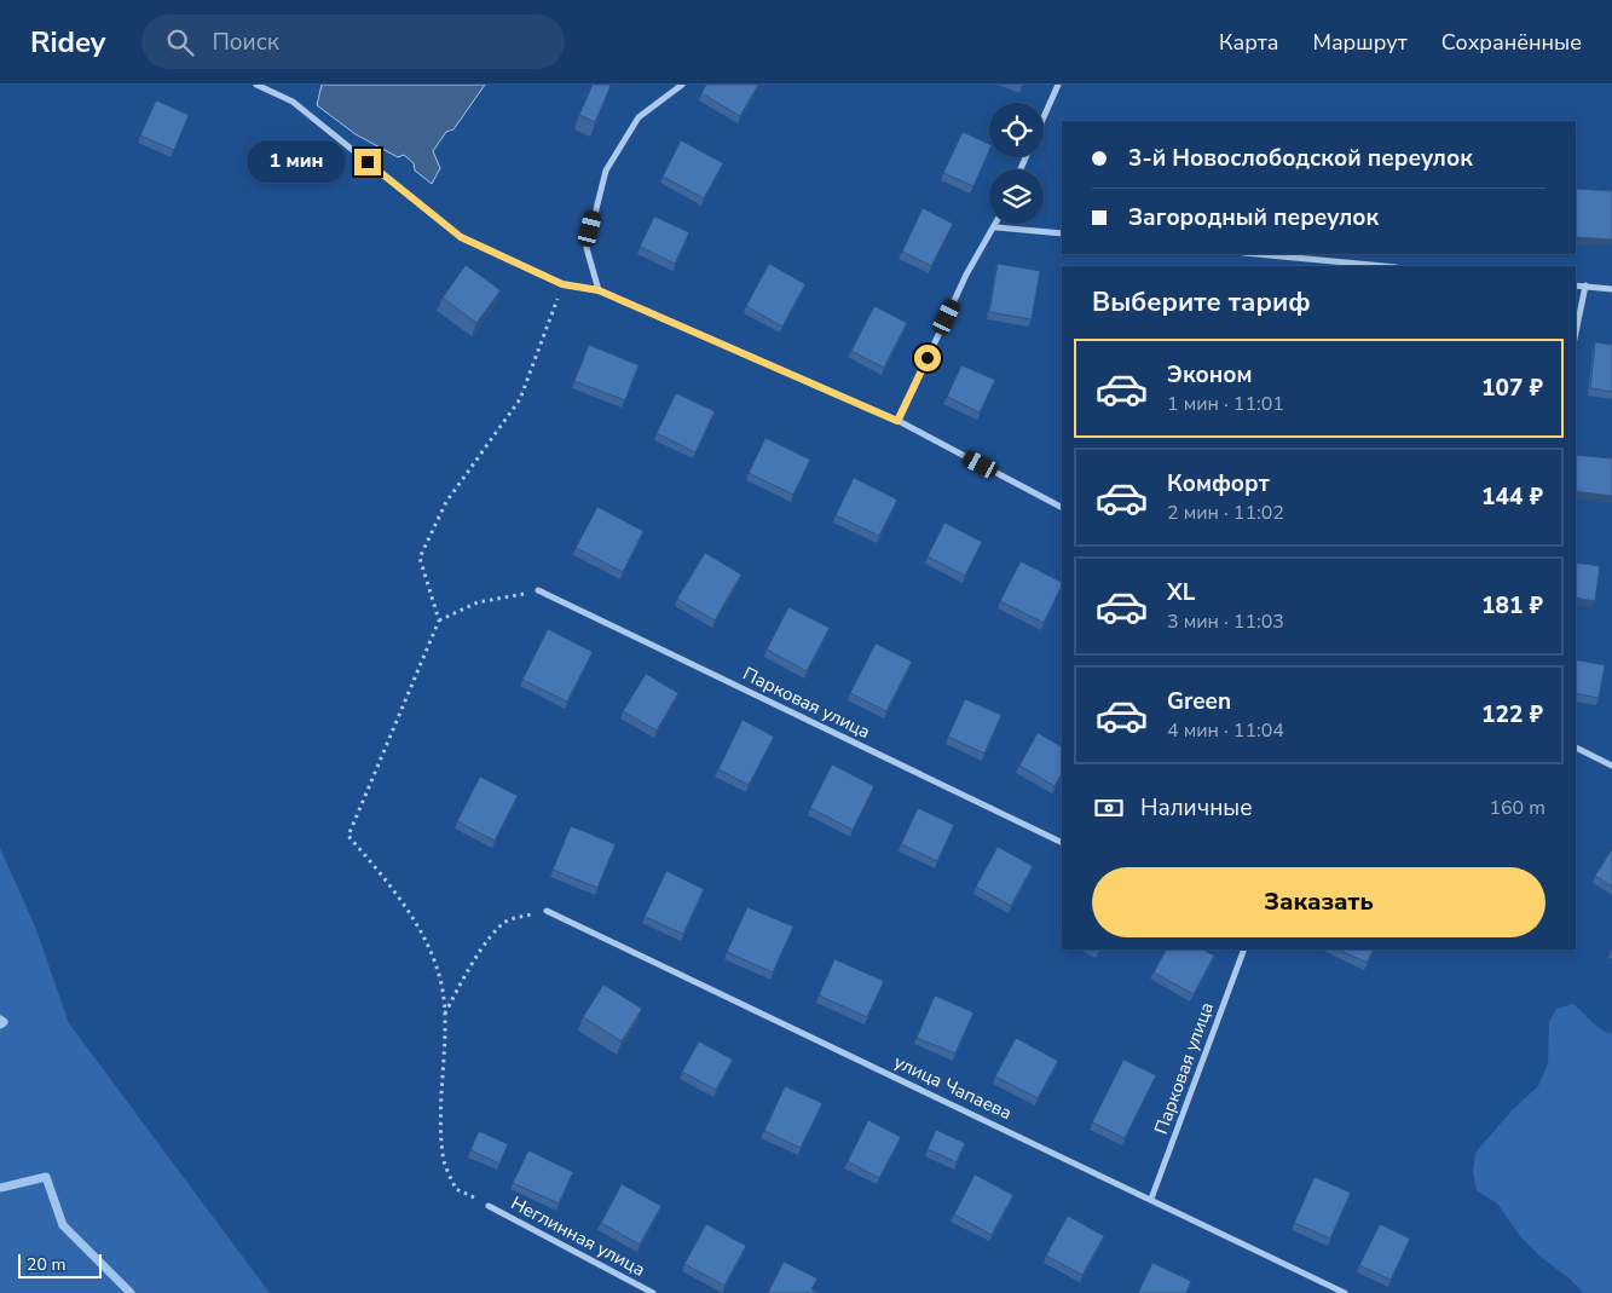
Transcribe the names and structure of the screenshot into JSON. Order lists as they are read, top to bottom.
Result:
{
  "streets": {
    "street": ["Парковая улица", "улица Чапаева", "Неглинная улица"]
  },
  "crossings": [
    ["Парковая улица", "улица Чапаева"]
  ],
  "scale_bar": "20 m",
  "page": {
    "header": "Ridey",
    "search": "Поиск",
    "nav": ["Карта", "Маршрут", "Сохранённые"],
    "banner": ["3-й Новослободской переулок", "Загородный переулок"],
    "bubble": "1 мин",
    "heading": "Выберите тариф",
    "list": [
      {
        "name": "Эконом",
        "note": "1 мин · 11:01",
        "value": "107 ₽"
      },
      {
        "name": "Комфорт",
        "note": "2 мин · 11:02",
        "value": "144 ₽"
      },
      {
        "name": "XL",
        "note": "3 мин · 11:03",
        "value": "181 ₽"
      },
      {
        "name": "Green",
        "note": "4 мин · 11:04",
        "value": "122 ₽"
      }
    ],
    "pay": ["Наличные", "160 m"],
    "buttons": "Заказать",
    "scale": "20 m"
  }
}
